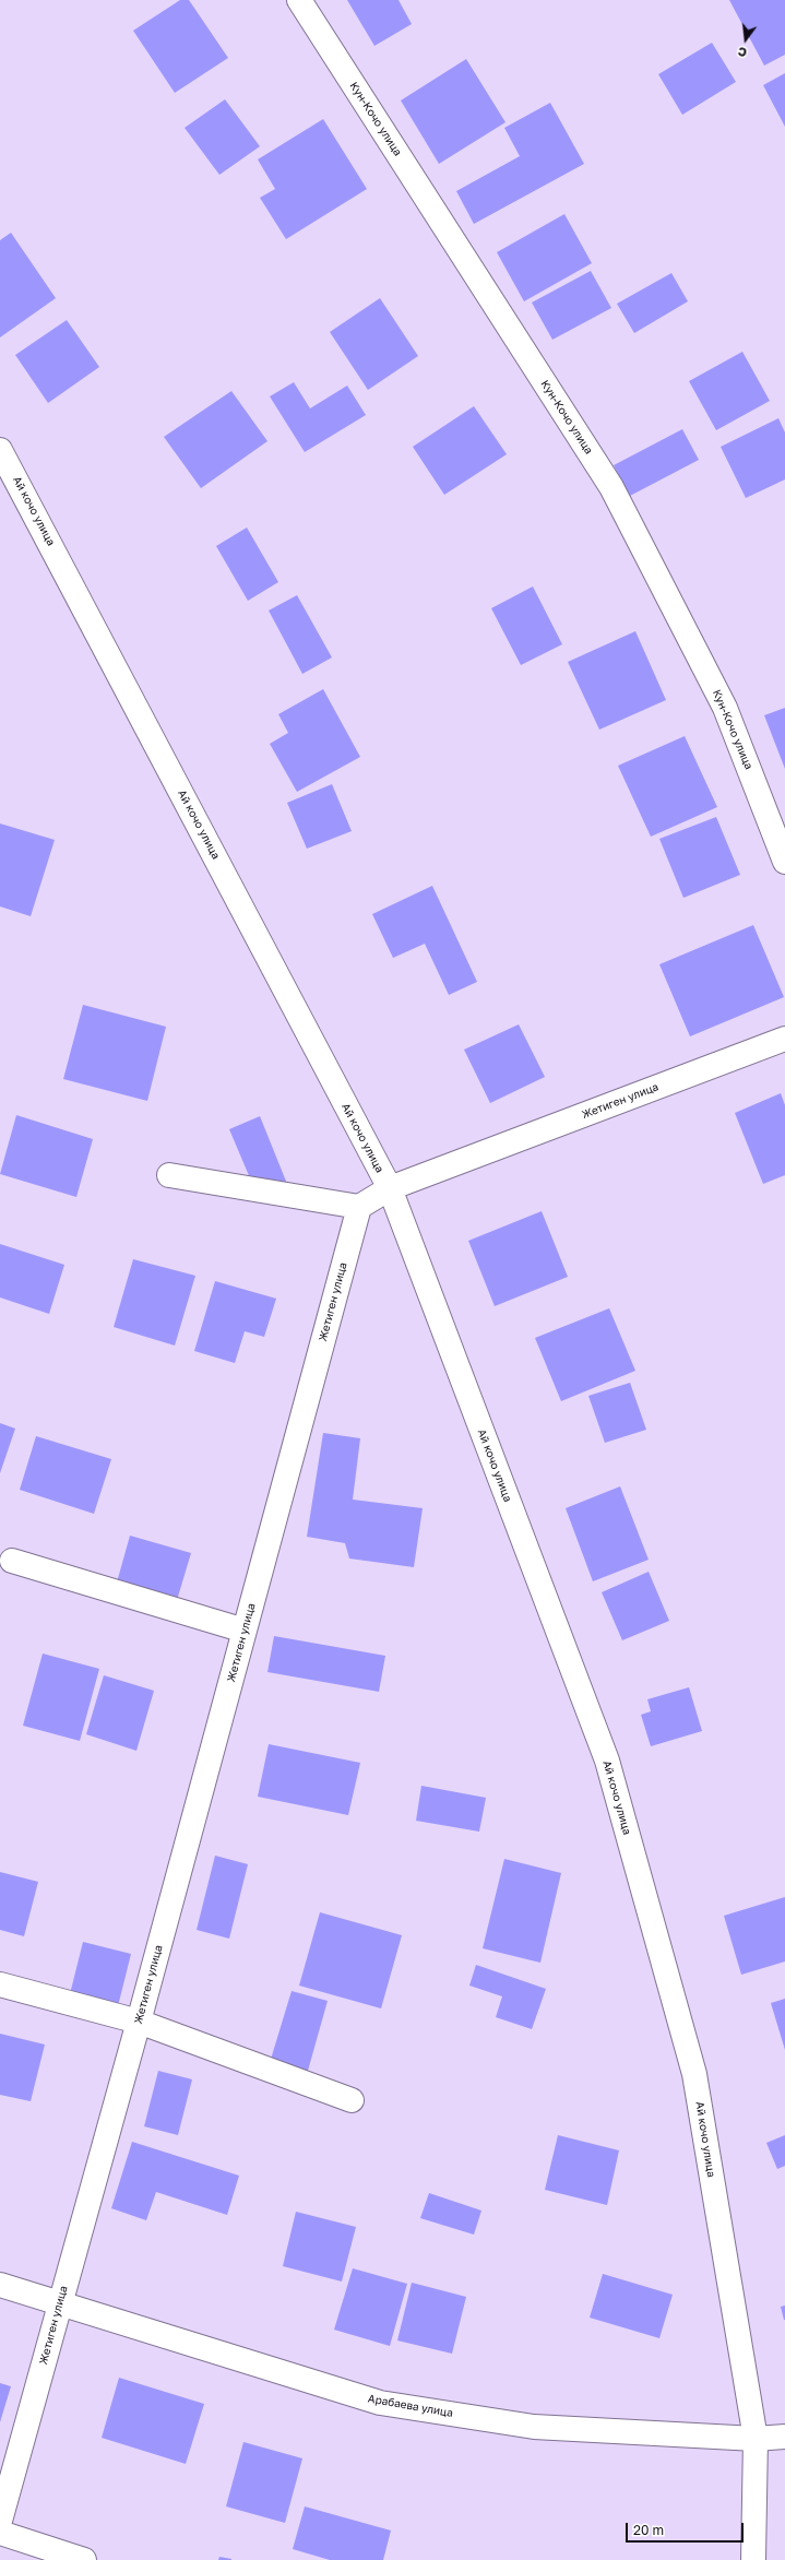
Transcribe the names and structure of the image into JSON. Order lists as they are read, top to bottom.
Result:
{
  "streets": {
    "street": [
      "Кун-Кочо улица",
      "Ай кочо улица",
      "Жетиген улица",
      "Арабаева улица"
    ]
  },
  "crossings": [
    ["Ай кочо улица", "Жетиген улица"],
    ["Ай кочо улица", "Арабаева улица"],
    ["Жетиген улица", "Арабаева улица"]
  ],
  "scale_bar": "20 m",
  "north": "bottom"
}
